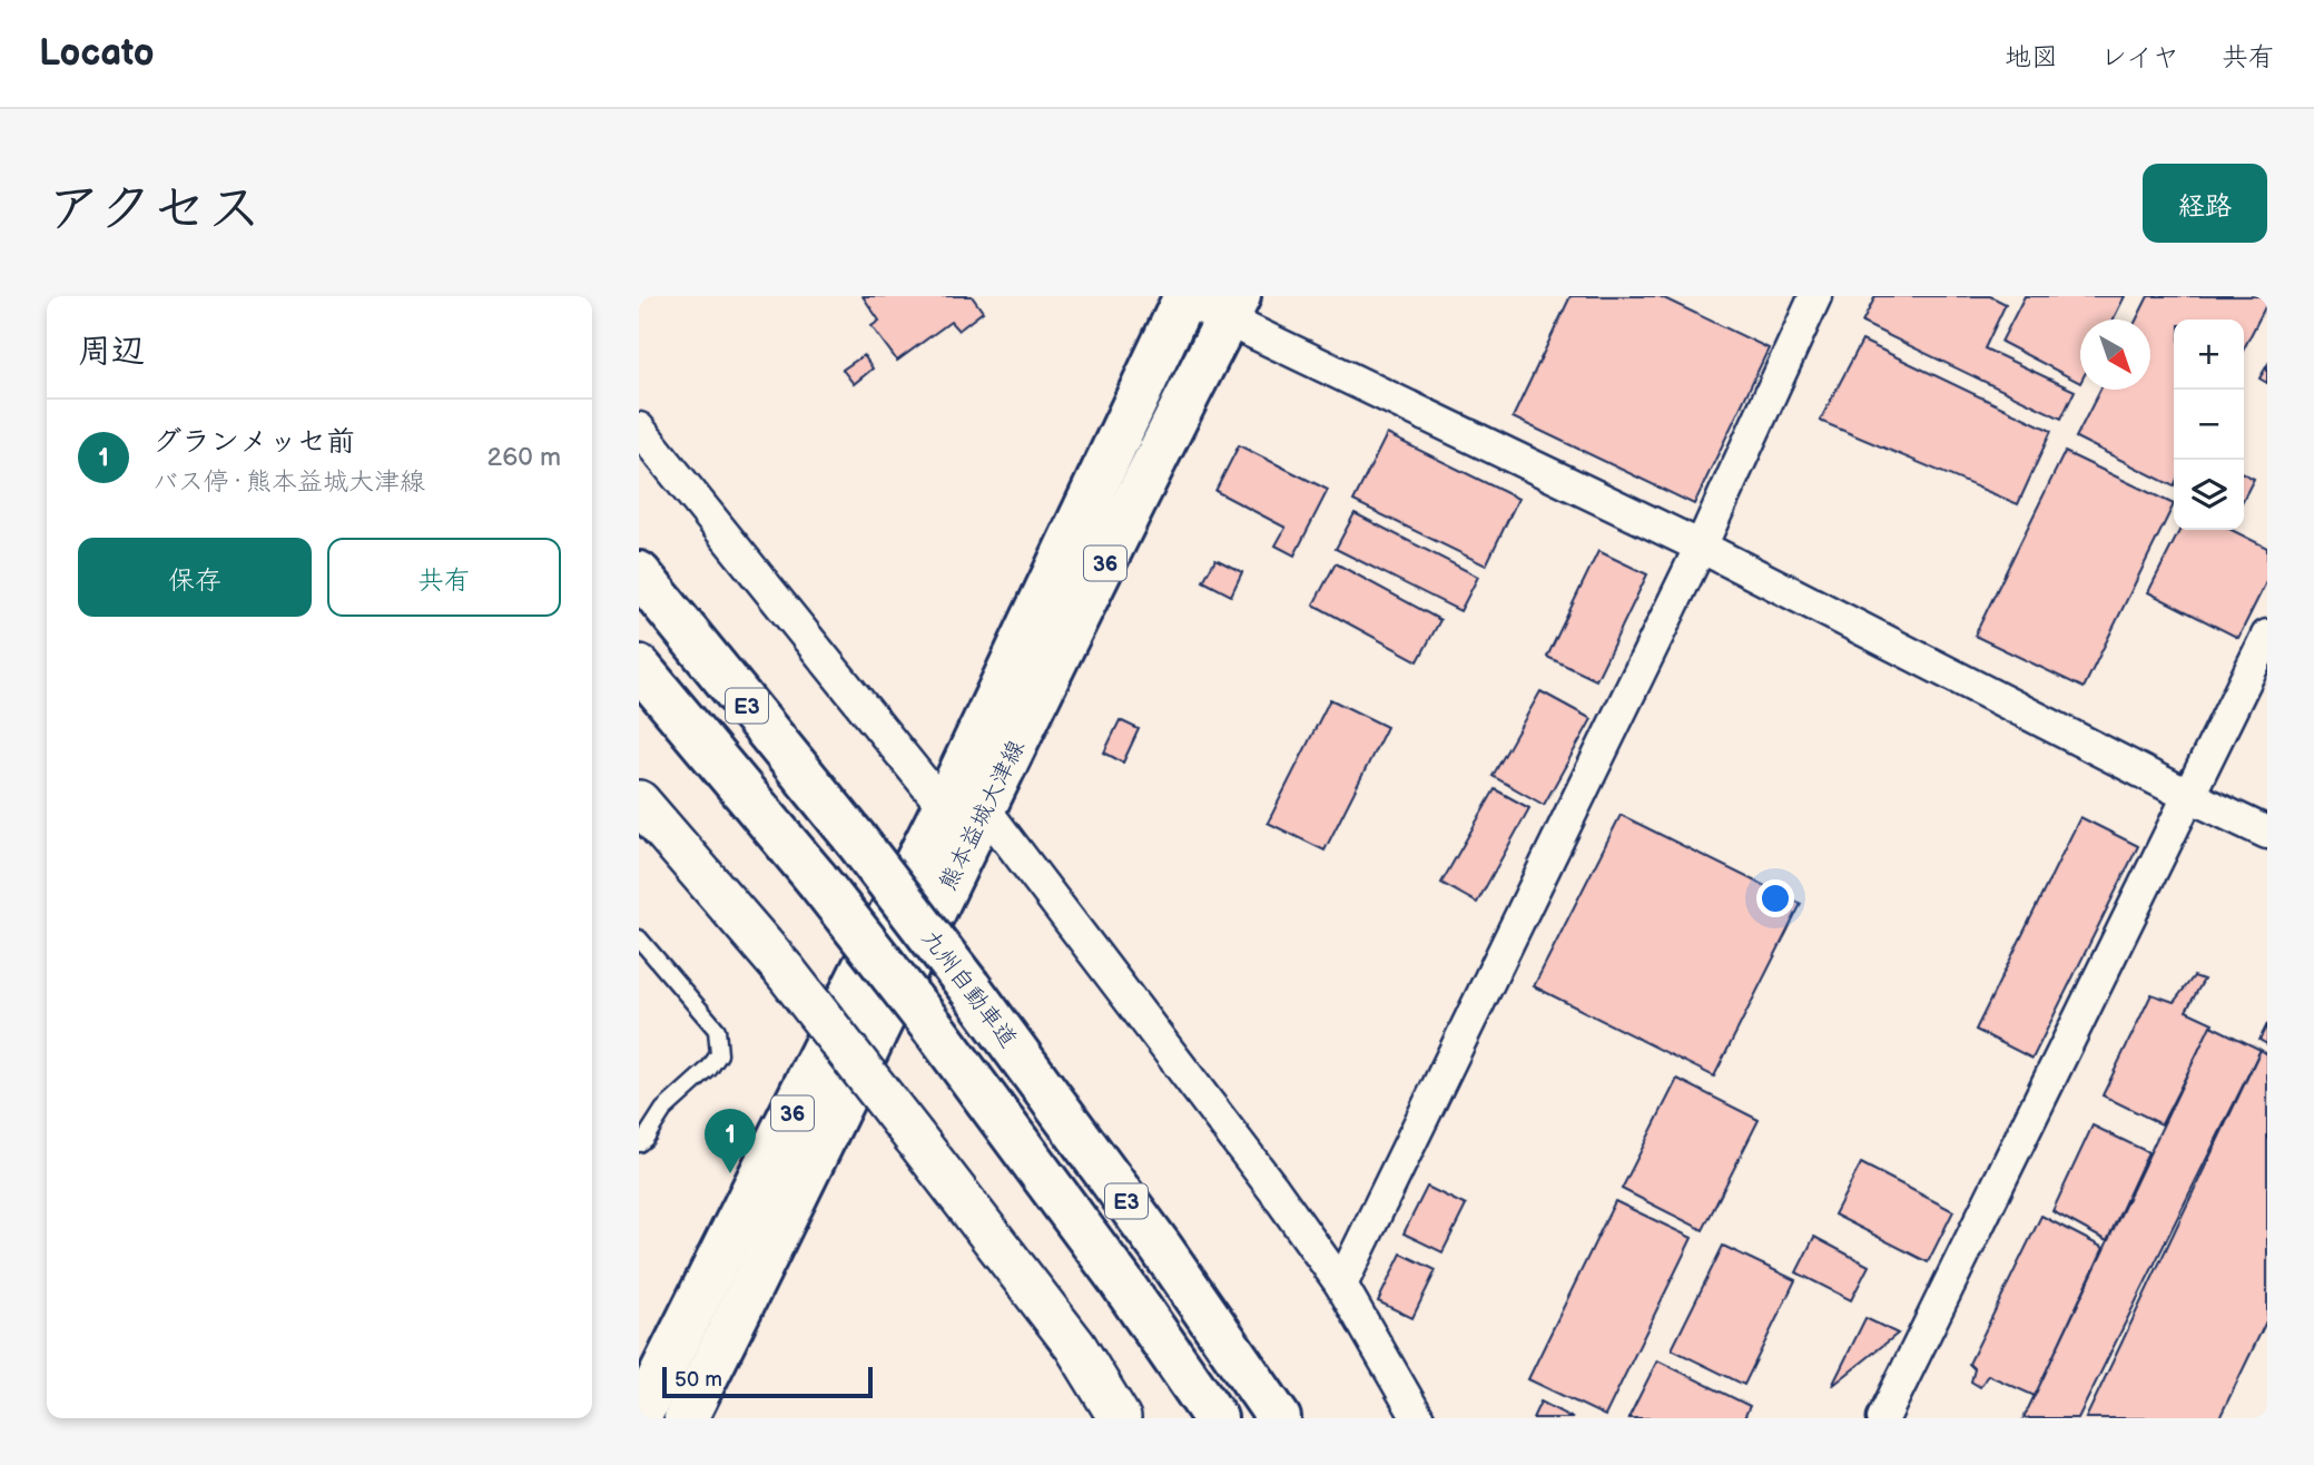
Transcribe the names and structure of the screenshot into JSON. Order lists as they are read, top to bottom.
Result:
{
  "streets": {
    "main road": [
      "36",
      "E3",
      "熊本益城大津線",
      "九州自動車道"
    ]
  },
  "scale_bar": "50 m",
  "north": "bottom right",
  "page": {
    "header": "Locato",
    "nav": ["地図", "レイヤ", "共有"],
    "title": "アクセス",
    "buttons": [
      "経路",
      ["保存", "共有"]
    ],
    "heading": "周辺",
    "map_buttons": ["+", "−"],
    "list": [
      {
        "mark": "1",
        "name": "グランメッセ前",
        "note": "バス停 · 熊本益城大津線",
        "value": "260 m"
      }
    ],
    "pins": "1",
    "scale": "50 m"
  }
}
